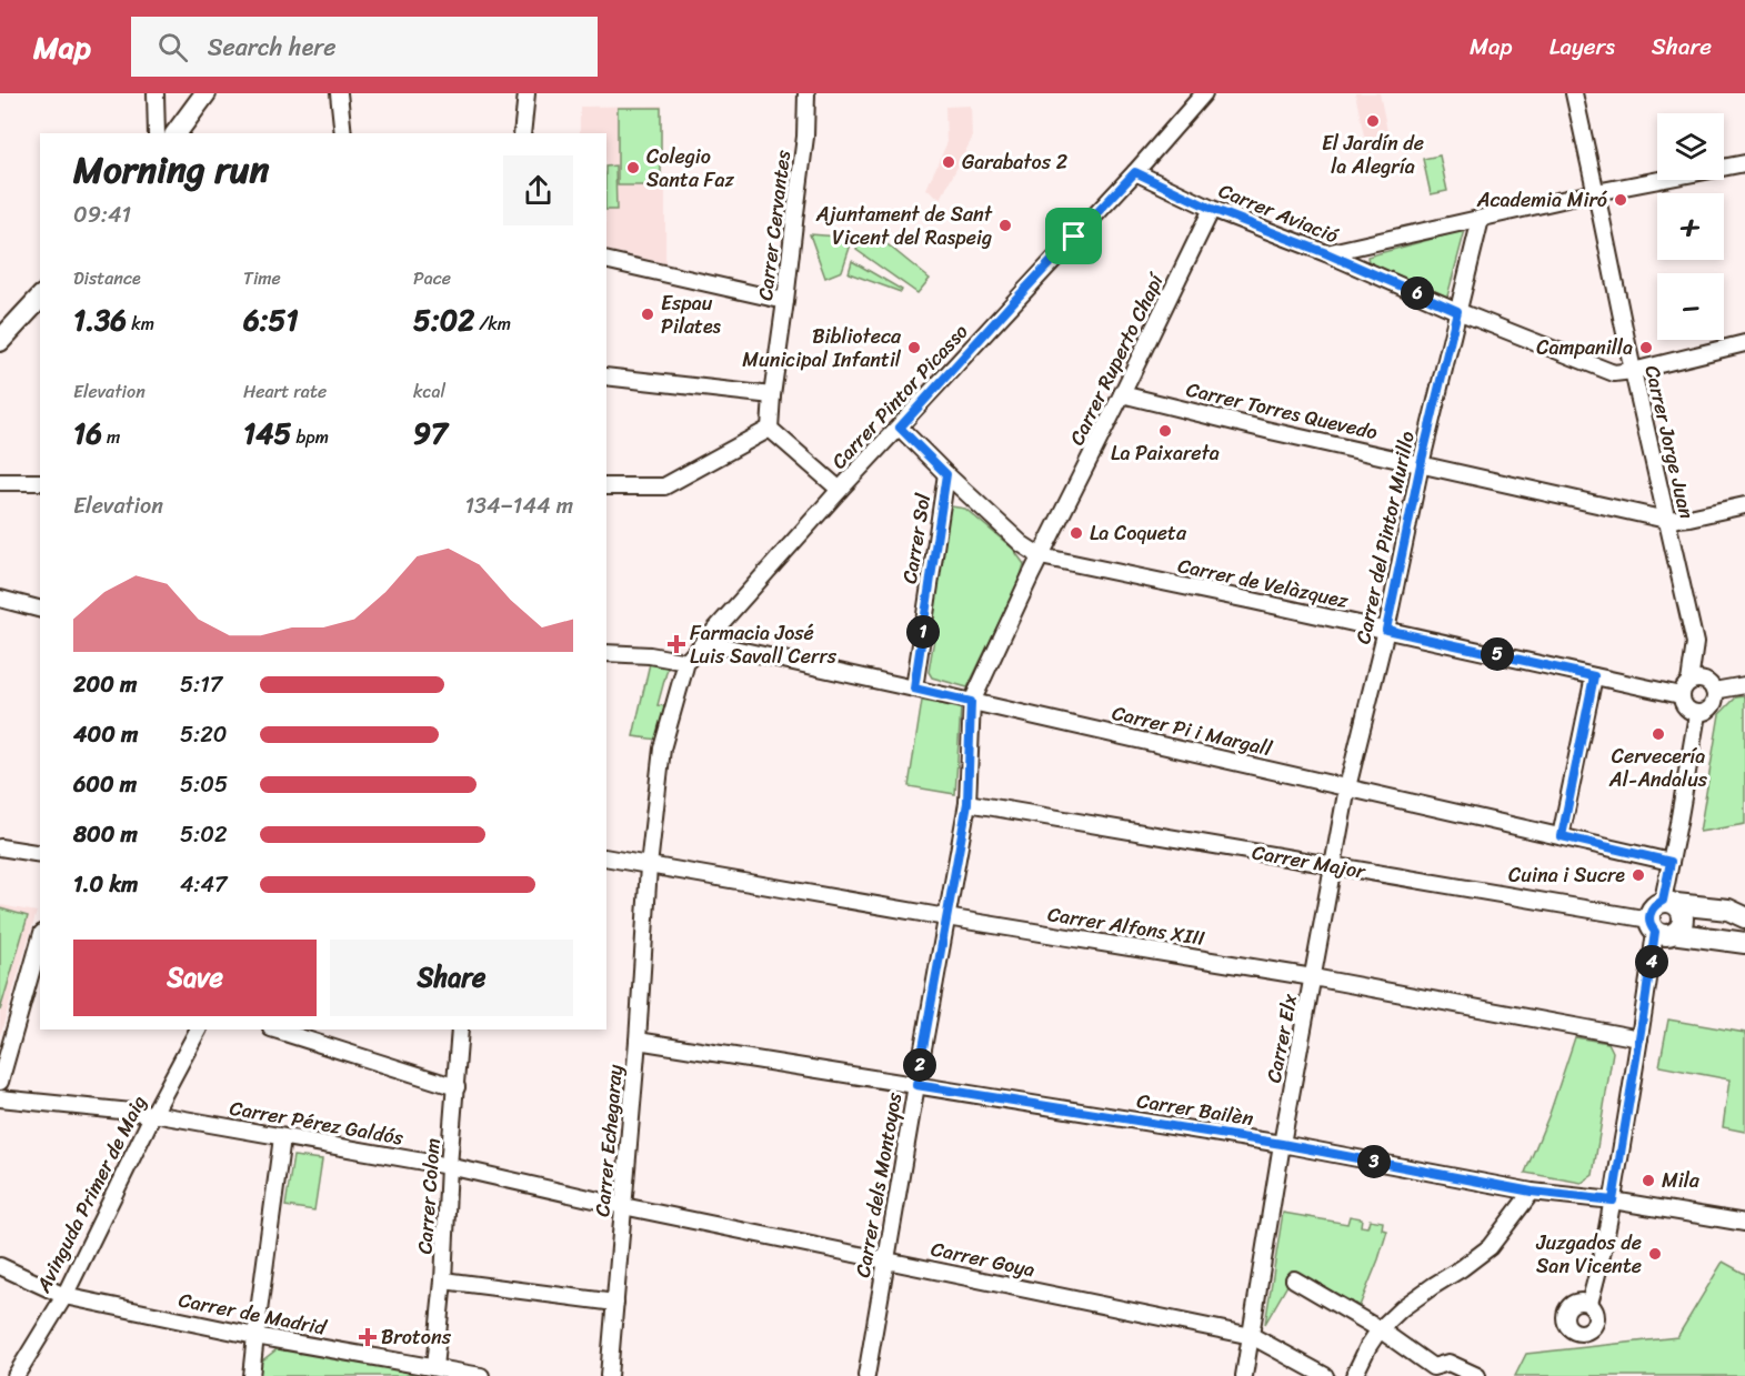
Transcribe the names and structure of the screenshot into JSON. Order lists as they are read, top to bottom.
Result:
{
  "streets": {
    "street": [
      "Carrer Aviació",
      "Carrer Cervantes",
      "Carrer Ruperto Chapí",
      "Carrer Pintor Picasso",
      "Carrer Torres Quevedo",
      "Carrer Jorge Juan",
      "Carrer del Pintor Murillo",
      "Carrer Sol",
      "Carrer de Velàzquez",
      "Carrer Pi i Margall",
      "Carrer Major",
      "Carrer Alfons XIII",
      "Carrer Elx",
      "Carrer Bailèn",
      "Carrer Pérez Galdós",
      "Carrer Echegaray",
      "Carrer dels Montoyos",
      "Avinguda Primer de Maig",
      "Carrer Colom",
      "Carrer Goya",
      "Carrer de Madrid"
    ]
  },
  "crossings": [
    ["Carrer Aviació", "Carrer Ruperto Chapí"],
    ["Carrer Aviació", "Carrer Pintor Picasso"],
    ["Carrer Aviació", "Carrer Jorge Juan"],
    ["Carrer Aviació", "Carrer del Pintor Murillo"],
    ["Carrer Ruperto Chapí", "Carrer Torres Quevedo"],
    ["Carrer Ruperto Chapí", "Carrer de Velàzquez"],
    ["Carrer Ruperto Chapí", "Carrer Pi i Margall"],
    ["Carrer Pintor Picasso", "Carrer Pi i Margall"],
    ["Carrer Pintor Picasso", "Carrer Echegaray"],
    ["Carrer Torres Quevedo", "Carrer Jorge Juan"],
    ["Carrer Torres Quevedo", "Carrer del Pintor Murillo"],
    ["Carrer Jorge Juan", "Carrer de Velàzquez"],
    ["Carrer del Pintor Murillo", "Carrer de Velàzquez"],
    ["Carrer del Pintor Murillo", "Carrer Pi i Margall"],
    ["Carrer del Pintor Murillo", "Carrer Major"],
    ["Carrer del Pintor Murillo", "Carrer Elx"],
    ["Carrer Sol", "Carrer Pi i Margall"],
    ["Carrer Major", "Carrer Elx"],
    ["Carrer Major", "Carrer dels Montoyos"],
    ["Carrer Alfons XIII", "Carrer Elx"],
    ["Carrer Alfons XIII", "Carrer Echegaray"],
    ["Carrer Alfons XIII", "Carrer dels Montoyos"],
    ["Carrer Elx", "Carrer Bailèn"],
    ["Carrer Elx", "Carrer Goya"],
    ["Carrer Bailèn", "Carrer Echegaray"],
    ["Carrer Bailèn", "Carrer dels Montoyos"],
    ["Carrer Pérez Galdós", "Carrer Echegaray"],
    ["Carrer Pérez Galdós", "Avinguda Primer de Maig"],
    ["Carrer Pérez Galdós", "Carrer Colom"],
    ["Carrer Pérez Galdós", "Carrer Goya"],
    ["Carrer Echegaray", "Carrer Goya"],
    ["Carrer dels Montoyos", "Carrer Goya"],
    ["Avinguda Primer de Maig", "Carrer de Madrid"],
    ["Carrer Colom", "Carrer de Madrid"]
  ],
  "places": {
    "other": [
      "El Jardín de la Alegría",
      "Garabatos 2",
      "Colegio Santa Faz",
      "Academia Miró",
      "Ajuntament de Sant Vicent del Raspeig",
      "Espau Pilates",
      "Biblioteca Municipal Infantil",
      "Campanilla",
      "La Paixareta",
      "La Coqueta",
      "Cervecería Al-Andalus",
      "Cuina i Sucre",
      "Mila",
      "Juzgados de San Vicente"
    ],
    "health": ["Farmacia José Luis Savall Cerrs", "Brotons"]
  },
  "page": {
    "header": "Map",
    "search": "Search here",
    "nav": ["Map", "Layers", "Share"],
    "map_buttons": ["+", "−"],
    "heading": ["Morning run", "09:41"],
    "stats": [
      ["Distance", "1.36 km"],
      ["Time", "6:51"],
      ["Pace", "5:02 /km"],
      ["Elevation", "16 m"],
      ["Heart rate", "145 bpm"],
      ["kcal", "97"]
    ],
    "pins": [
      "6",
      "1",
      "5",
      "4",
      "2",
      "3"
    ],
    "chart": ["Elevation", "134–144 m"],
    "list": [
      {
        "name": "200 m",
        "note": "5:17"
      },
      {
        "name": "400 m",
        "note": "5:20"
      },
      {
        "name": "600 m",
        "note": "5:05"
      },
      {
        "name": "800 m",
        "note": "5:02"
      },
      {
        "name": "1.0 km",
        "note": "4:47"
      }
    ],
    "buttons": ["Save", "Share"]
  }
}
